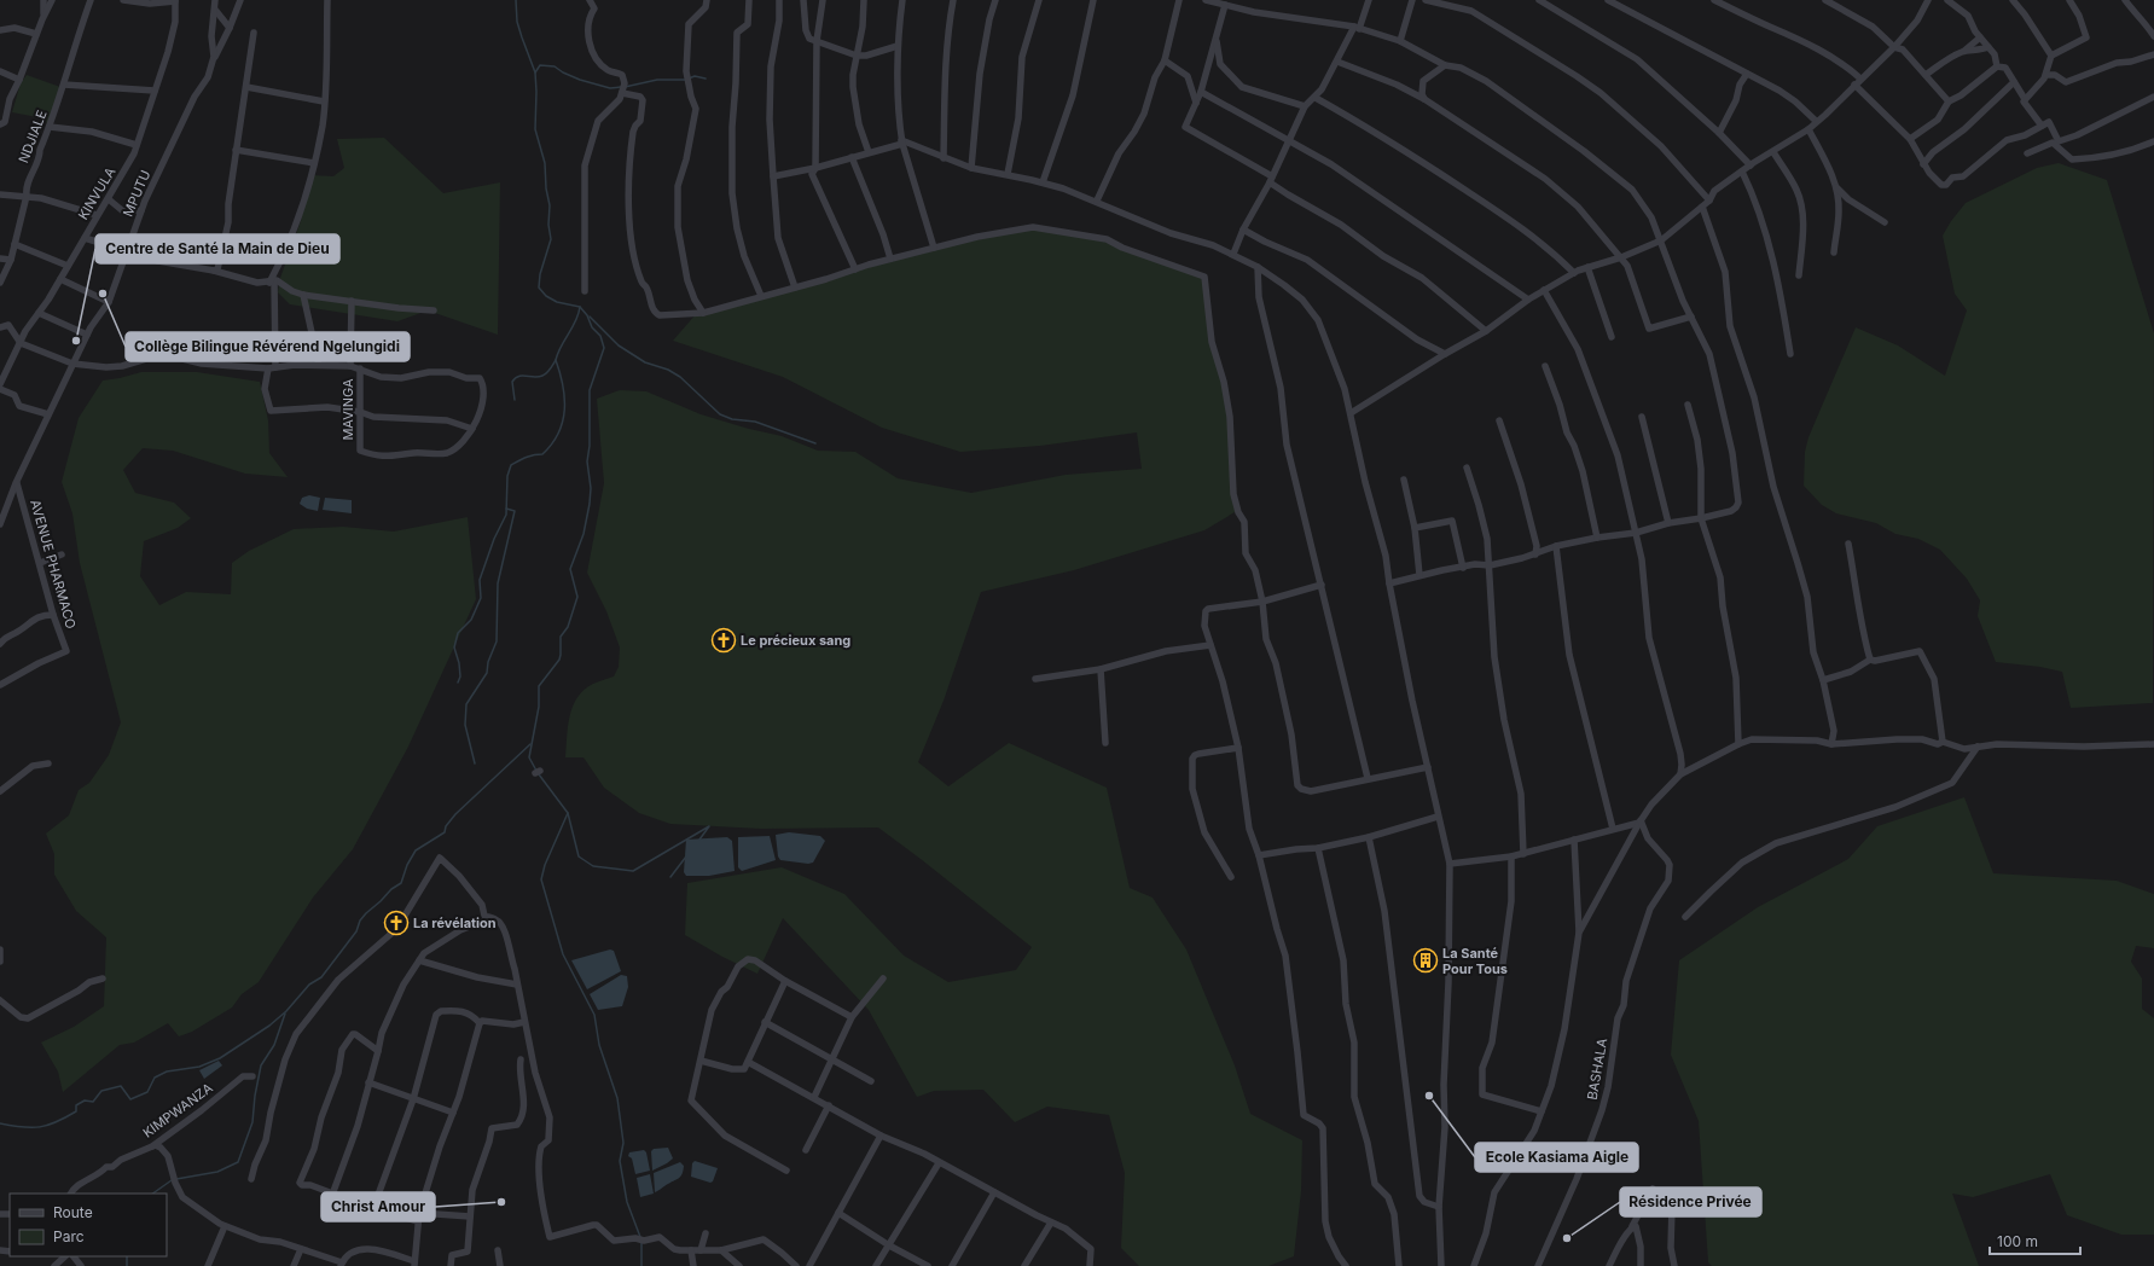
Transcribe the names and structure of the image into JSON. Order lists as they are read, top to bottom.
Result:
{
  "streets": {
    "street": [
      "NDJIALE",
      "KINVULA",
      "MPUTU",
      "MAVINGA",
      "AVENUE PHARMACO",
      "BASHALA",
      "KIMPWANZA"
    ]
  },
  "crossings": [
    ["MPUTU", "AVENUE PHARMACO"]
  ],
  "places": {
    "other": [
      "Collège Bilingue Révérend Ngelungidi",
      "Centre de Santé la Main de Dieu",
      "Ecole Kasiama Aigle",
      "Christ Amour",
      "Résidence Privée"
    ],
    "church": ["Le précieux sang", "La révélation"],
    "building": ["La Santé Pour Tous"]
  },
  "legend": ["Route", "Parc"],
  "scale_bar": "100 m"
}
